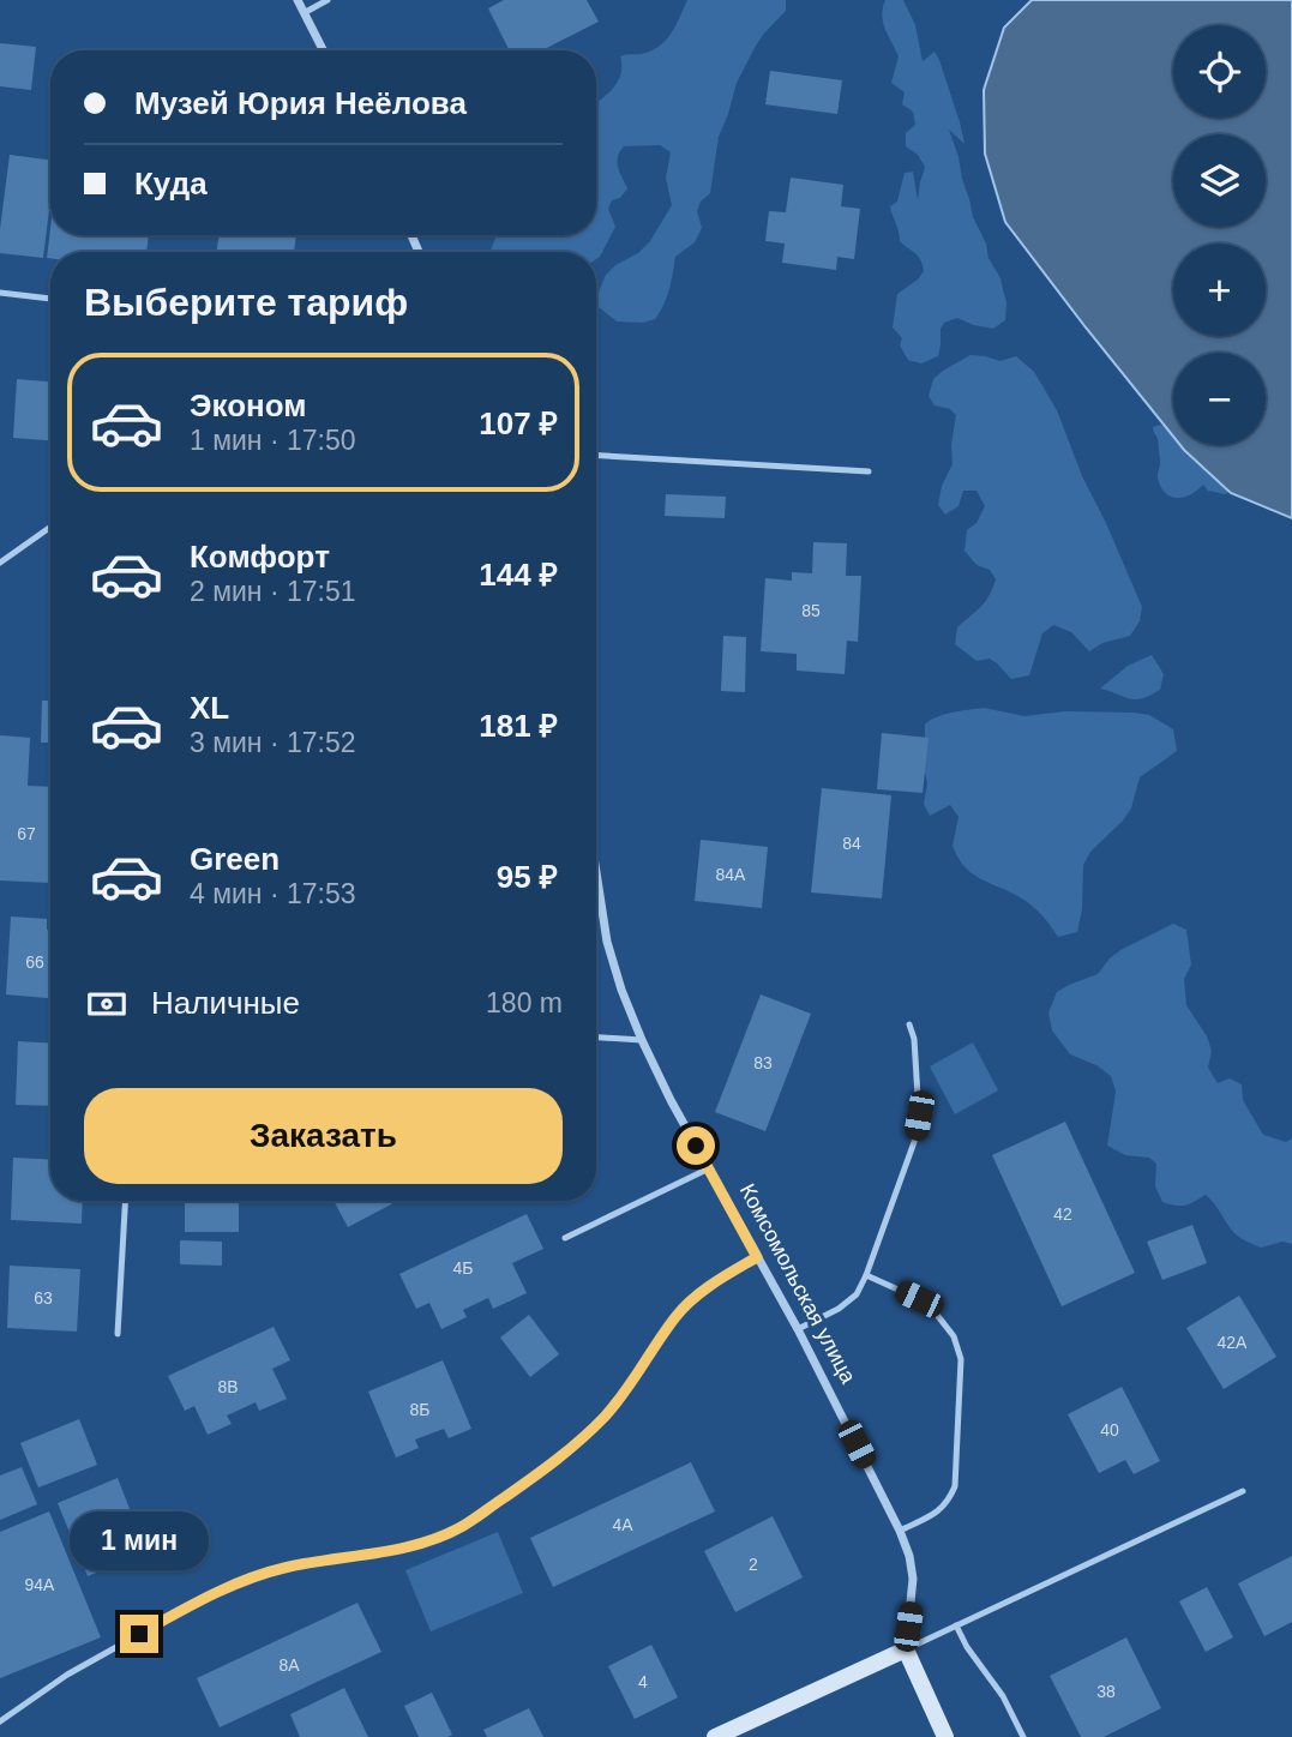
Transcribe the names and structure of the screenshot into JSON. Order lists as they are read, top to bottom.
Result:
{
  "streets": {
    "street": ["Комсомольская улица"]
  },
  "house_numbers": [
    "85",
    "67",
    "84",
    "84А",
    "66",
    "83",
    "42",
    "4Б",
    "63",
    "42А",
    "8В",
    "8Б",
    "40",
    "4А",
    "2",
    "94А",
    "8А",
    "4",
    "38"
  ],
  "page": {
    "map_buttons": ["+", "−"],
    "banner": ["Музей Юрия Неёлова", "Куда"],
    "heading": "Выберите тариф",
    "list": [
      {
        "name": "Эконом",
        "note": "1 мин · 17:50",
        "value": "107 ₽"
      },
      {
        "name": "Комфорт",
        "note": "2 мин · 17:51",
        "value": "144 ₽"
      },
      {
        "name": "XL",
        "note": "3 мин · 17:52",
        "value": "181 ₽"
      },
      {
        "name": "Green",
        "note": "4 мин · 17:53",
        "value": "95 ₽"
      }
    ],
    "pay": ["Наличные", "180 m"],
    "buttons": "Заказать",
    "bubble": "1 мин"
  }
}
